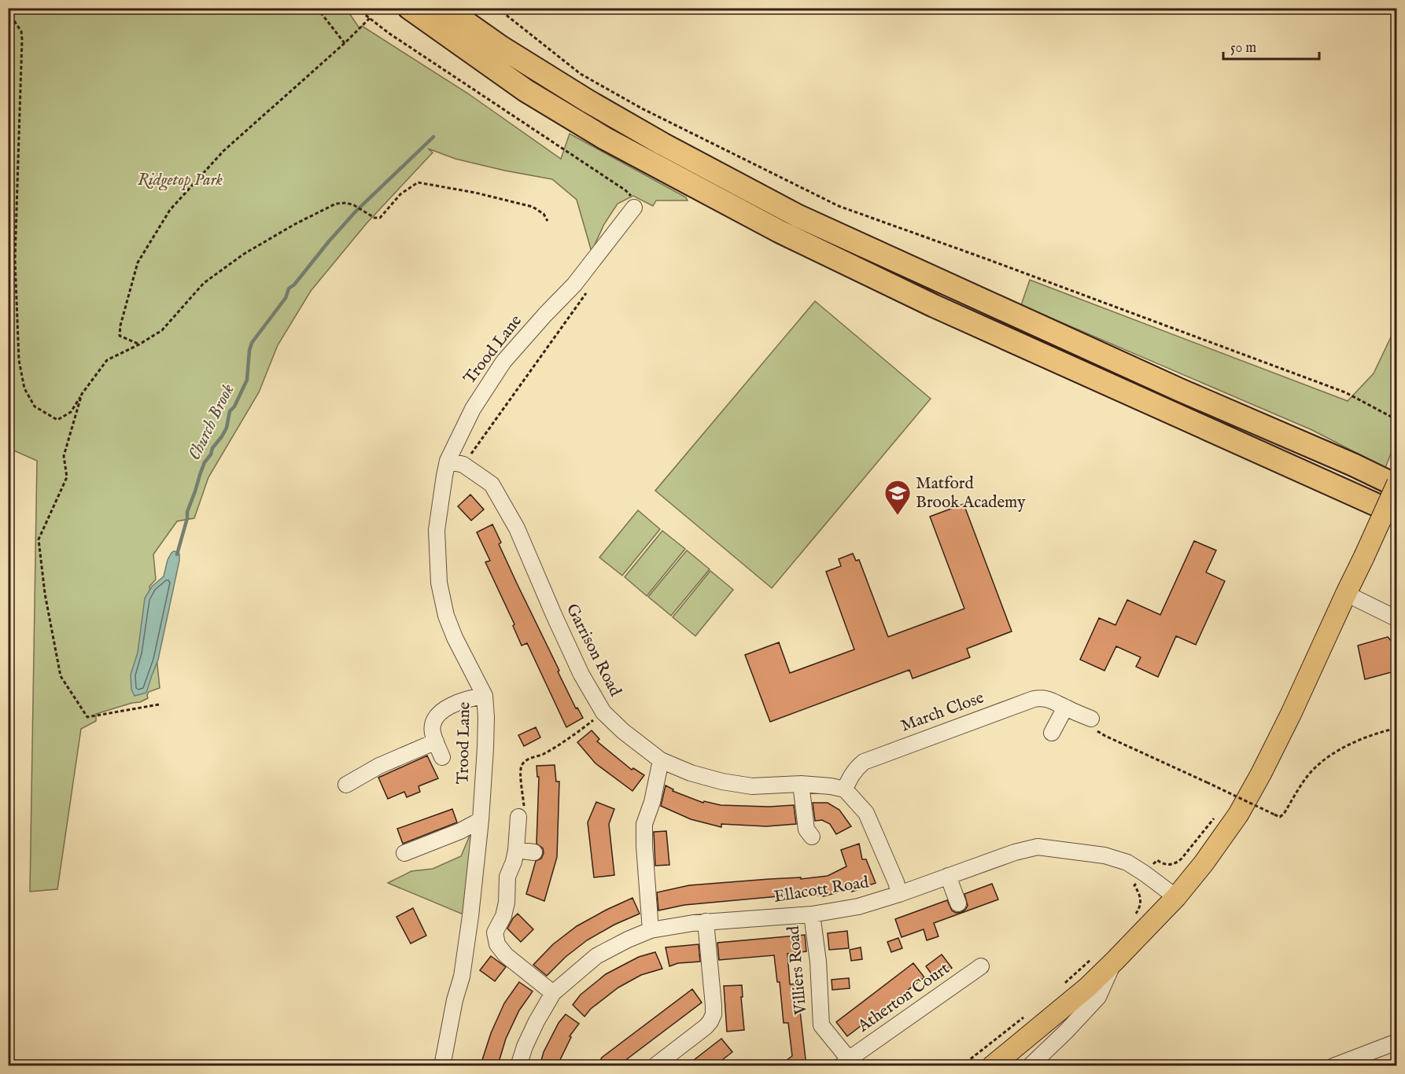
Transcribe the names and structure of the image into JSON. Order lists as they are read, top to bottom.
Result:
{
  "streets": {
    "street": [
      "Trood Lane",
      "Garrison Road",
      "March Close",
      "Ellacott Road",
      "Villiers Road",
      "Atherton Court"
    ]
  },
  "crossings": [
    ["Trood Lane", "Garrison Road"],
    ["Garrison Road", "March Close"],
    ["Ellacott Road", "Villiers Road"],
    ["Villiers Road", "Atherton Court"]
  ],
  "water": ["Church Brook"],
  "parks": ["Ridgetop Park"],
  "places": {
    "school or university": ["Matford Brook Academy"]
  },
  "scale_bar": "50 m"
}
